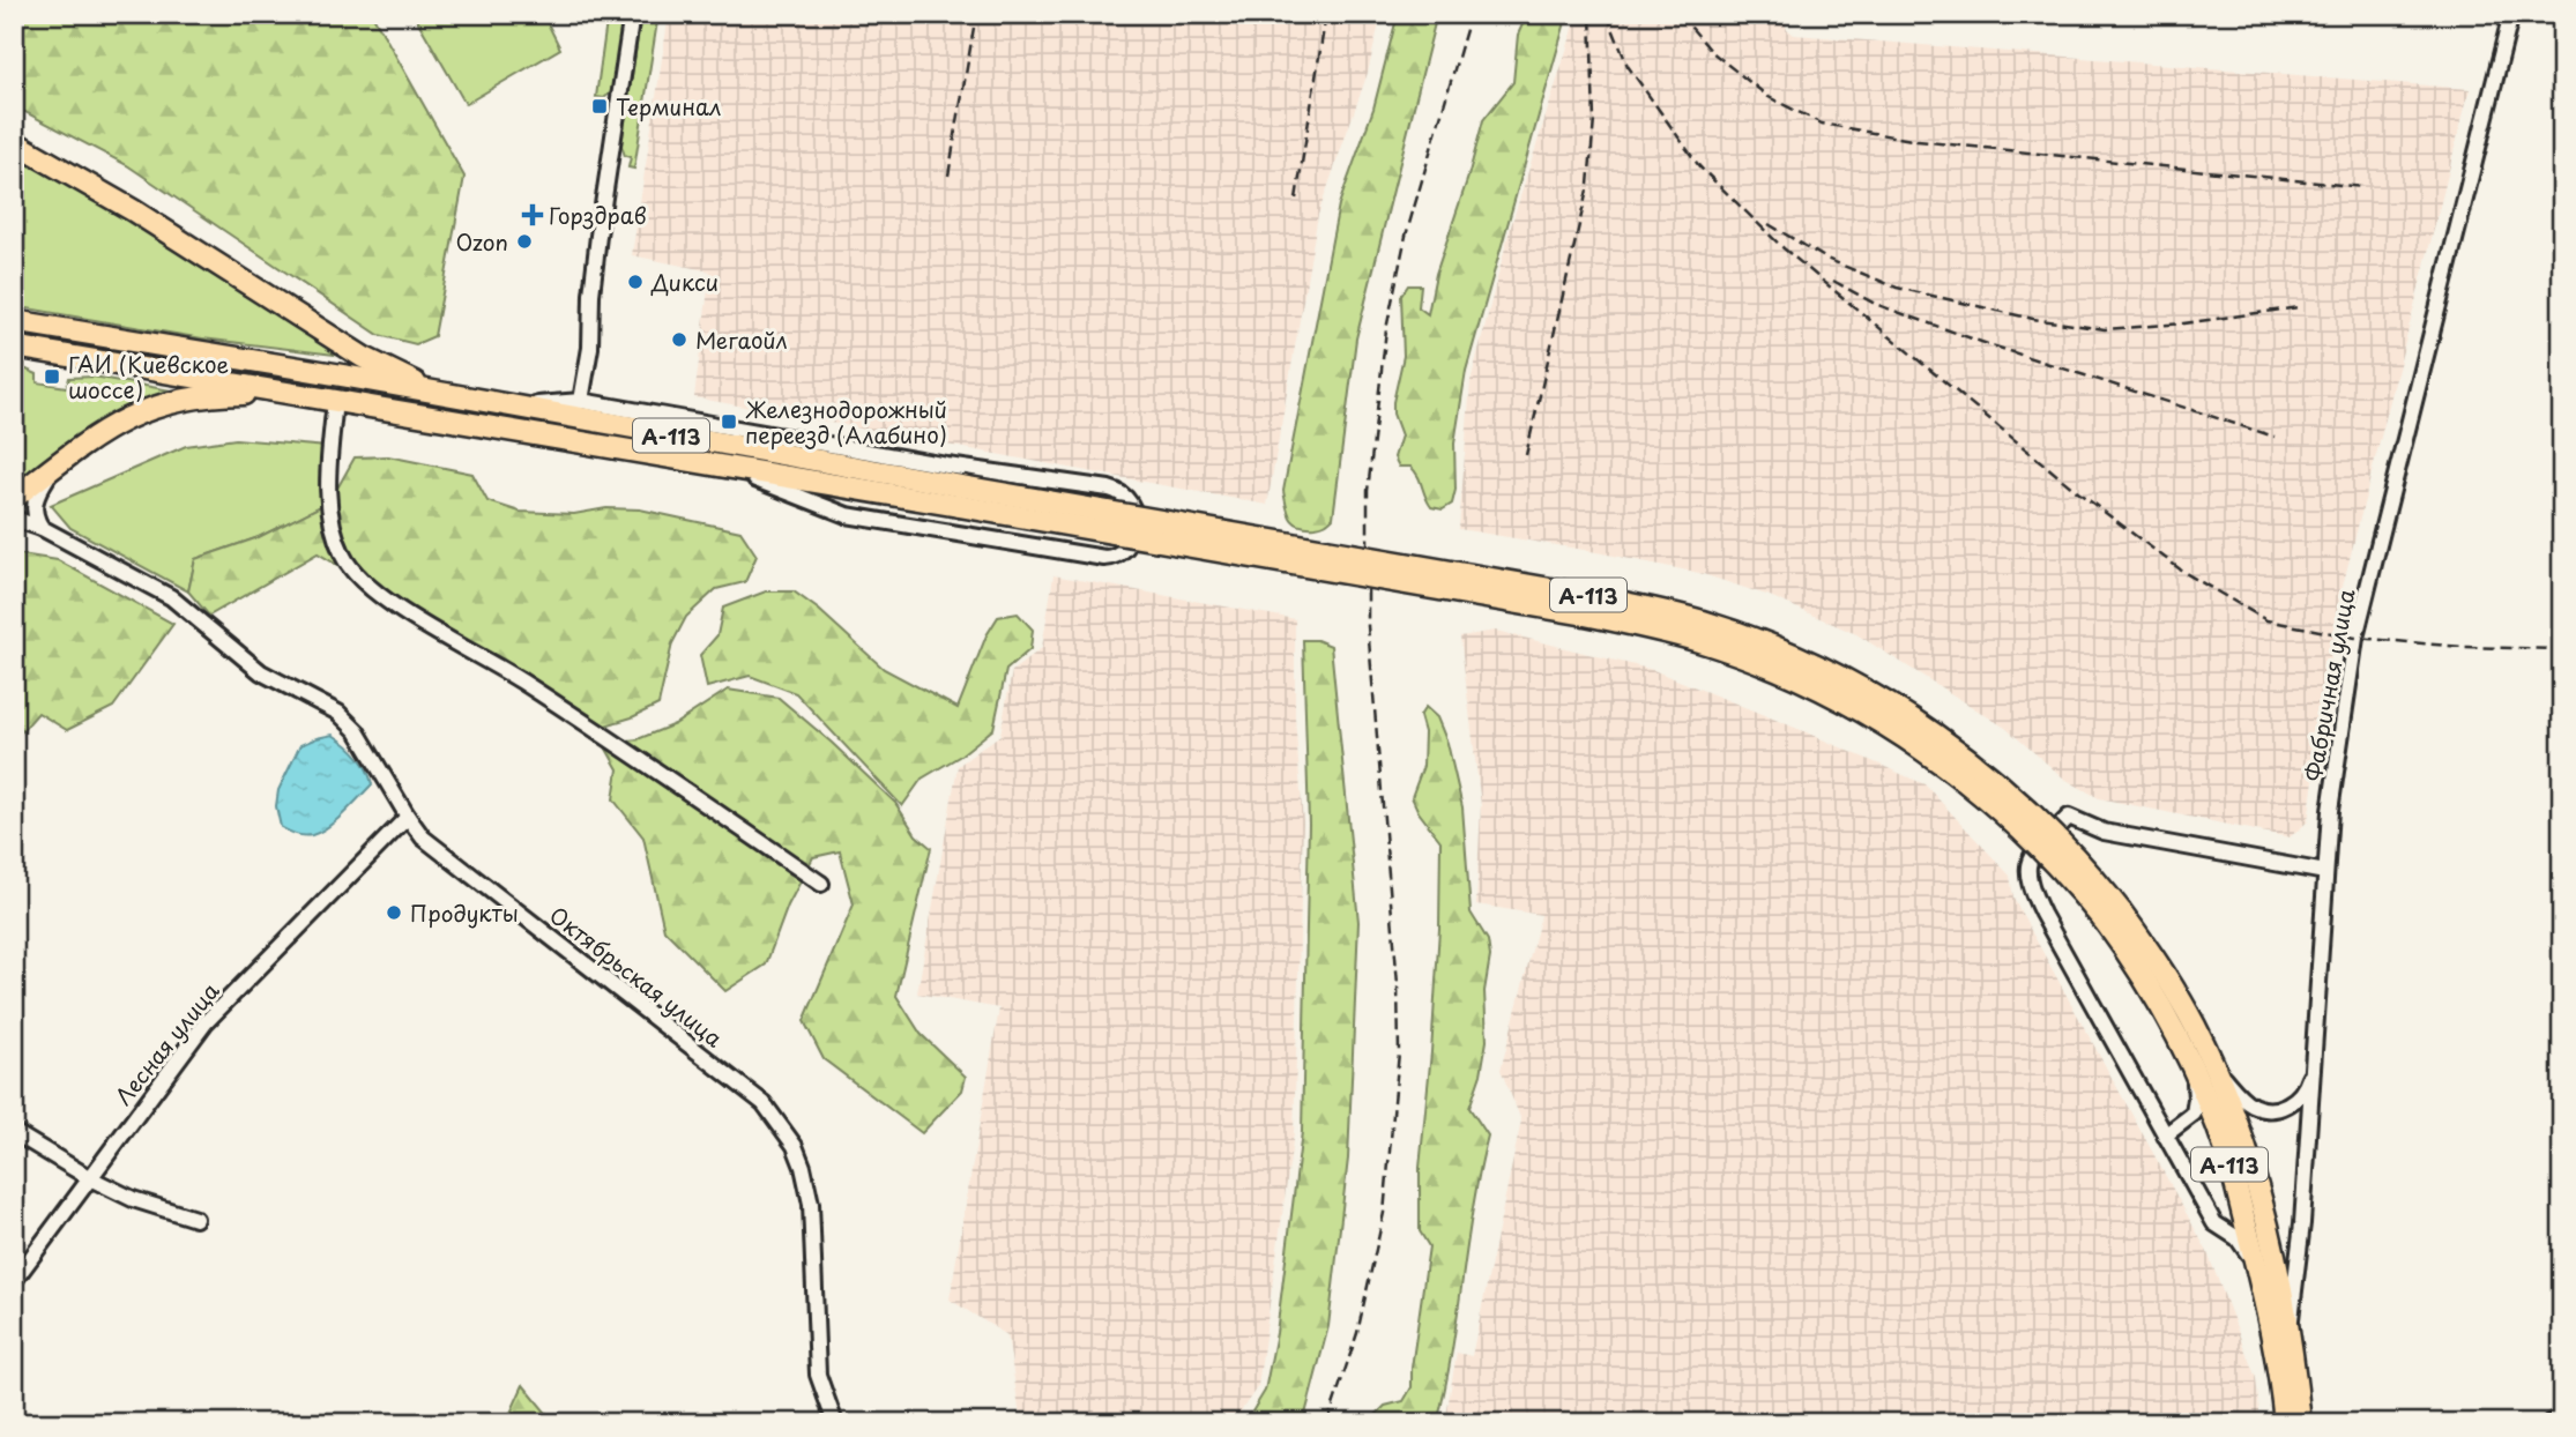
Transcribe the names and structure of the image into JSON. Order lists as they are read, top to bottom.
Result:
{
  "streets": {
    "highway": ["А-113"],
    "street": ["Фабричная улица", "Октябрьская улица", "Лесная улица"]
  },
  "crossings": [
    ["А-113", "Фабричная улица"],
    ["Октябрьская улица", "Лесная улица"]
  ],
  "places": {
    "transit": ["Терминал", "ГАИ (Киевское шоссе)", "Железнодорожный переезд (Алабино)"],
    "health": ["Горздрав"],
    "other": [
      "Ozon",
      "Дикси",
      "Мегаойл",
      "Продукты"
    ]
  }
}
